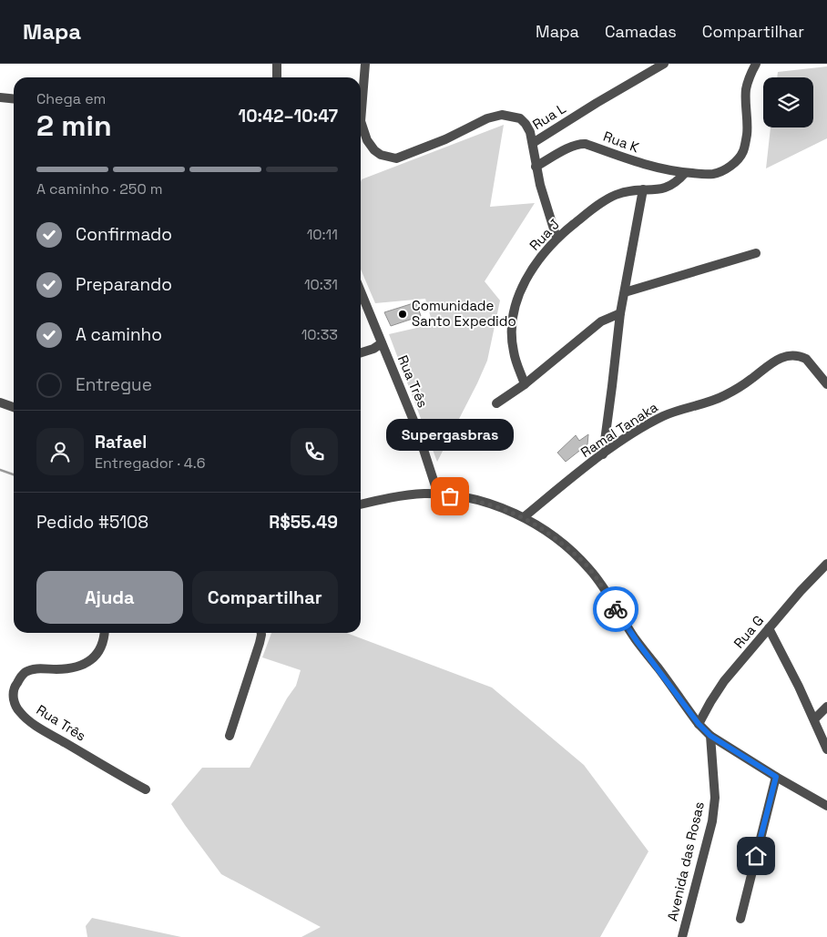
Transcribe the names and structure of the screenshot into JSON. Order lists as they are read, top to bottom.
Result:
{
  "streets": {
    "street": [
      "Rua L",
      "Rua K",
      "Rua J",
      "Rua Três",
      "Ramal Tanaka",
      "Rua G",
      "Avenida das Rosas"
    ]
  },
  "crossings": [
    ["Rua L", "Rua K"],
    ["Rua L", "Rua J"],
    ["Rua K", "Rua J"]
  ],
  "places": ["Comunidade Santo Expedido", "Supergasbras"],
  "page": {
    "header": "Mapa",
    "nav": ["Mapa", "Camadas", "Compartilhar"],
    "heading": ["2 min", "Chega em", "10:42–10:47"],
    "panel": [
      "Rafael",
      "Entregador · 4.6",
      "Pedido #5108",
      "R$55.49"
    ],
    "bar": "A caminho · 250 m",
    "list": [
      ["Confirmado", "10:11"],
      ["Preparando", "10:31"],
      ["A caminho", "10:33"],
      "Entregue"
    ],
    "bubble": "Supergasbras",
    "buttons": ["Ajuda", "Compartilhar"]
  }
}
